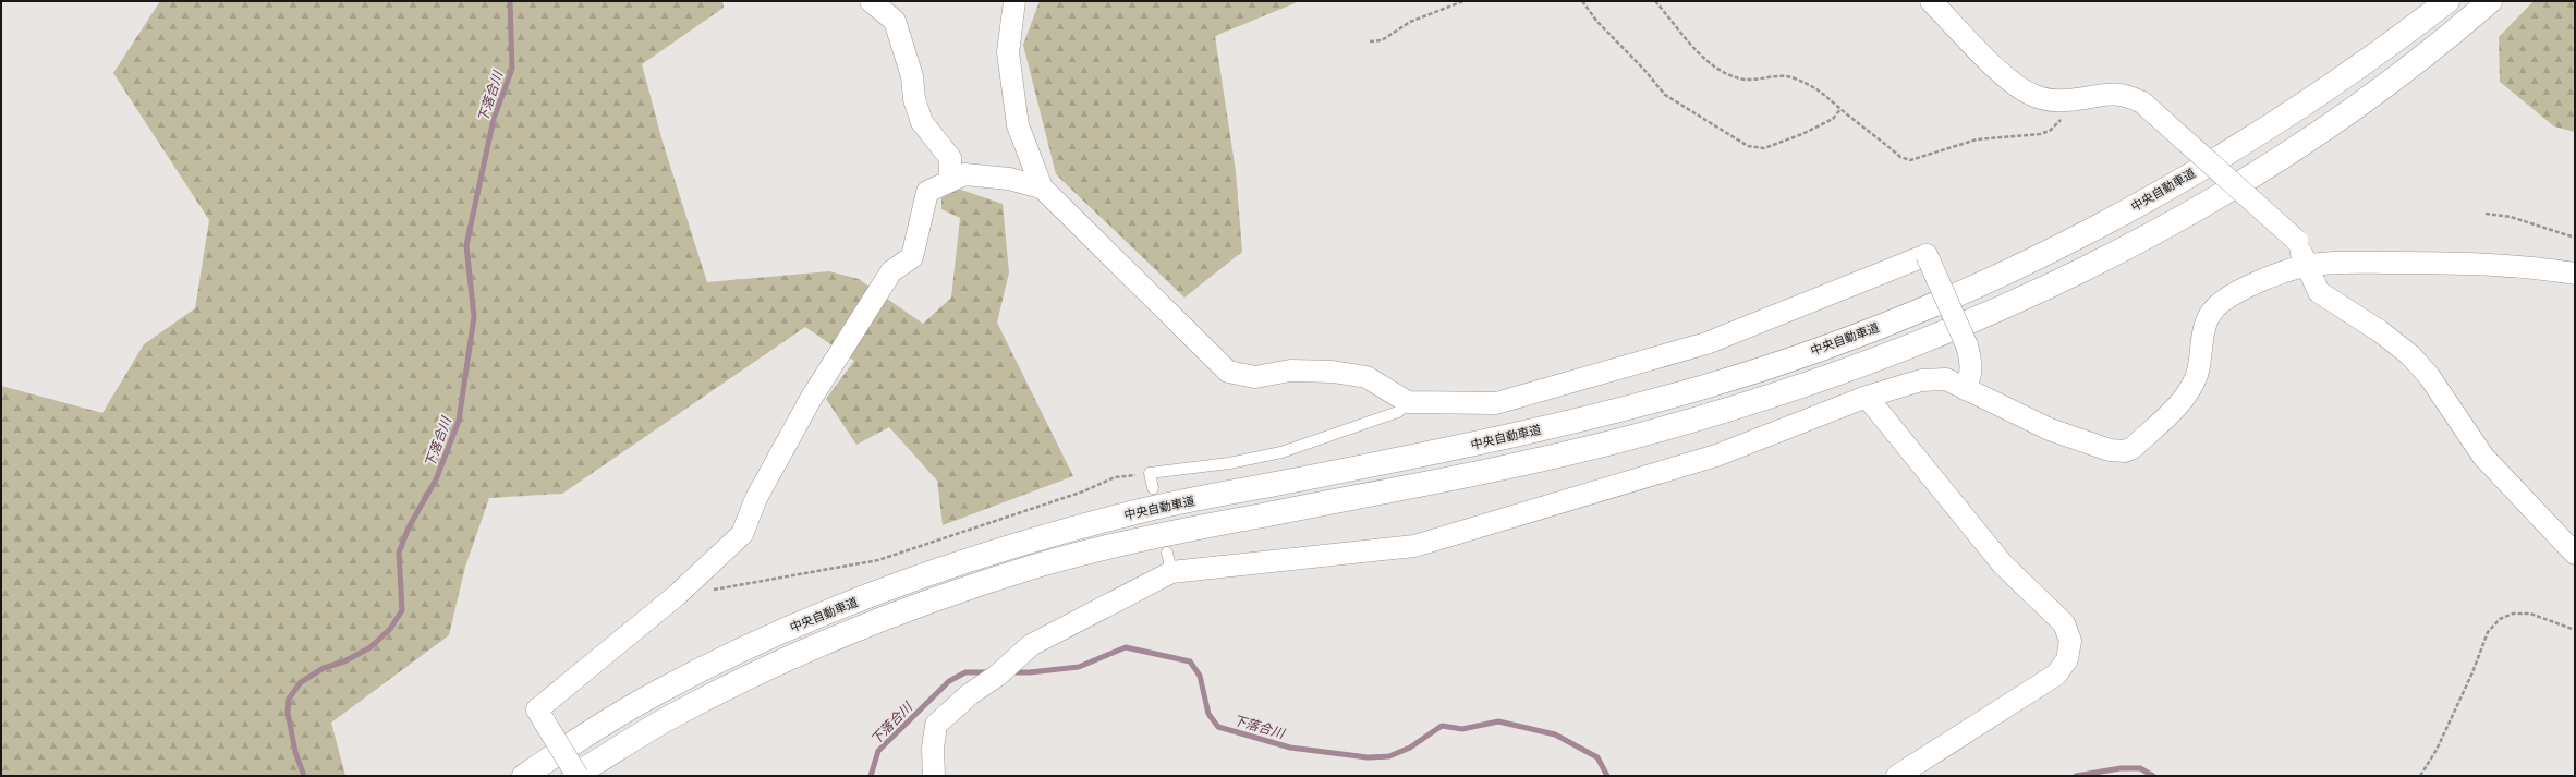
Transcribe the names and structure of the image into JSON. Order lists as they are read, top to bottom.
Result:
{
  "streets": {
    "highway": ["中央自動車道"]
  },
  "water": ["下落合川"]
}
